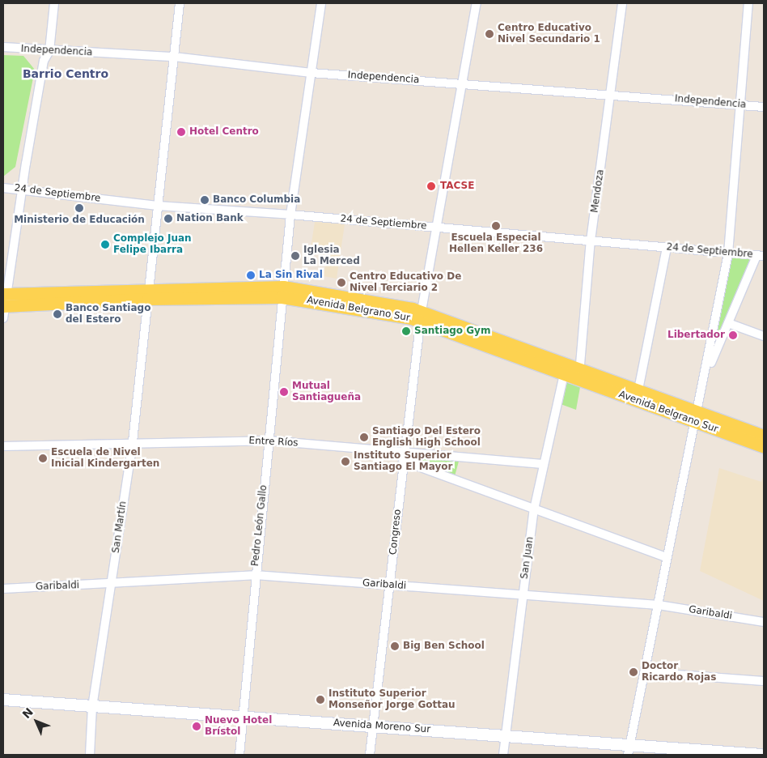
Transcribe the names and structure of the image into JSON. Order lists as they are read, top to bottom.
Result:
{
  "streets": {
    "main road": ["Avenida Belgrano Sur"],
    "street": [
      "Independencia",
      "Mendoza",
      "24 de Septiembre",
      "Entre Ríos",
      "Pedro León Gallo",
      "San Martín",
      "Congreso",
      "San Juan",
      "Garibaldi",
      "Avenida Moreno Sur"
    ]
  },
  "crossings": [
    ["Independencia", "Mendoza"],
    ["Independencia", "Pedro León Gallo"],
    ["Independencia", "San Martín"],
    ["Independencia", "Congreso"],
    ["Mendoza", "24 de Septiembre"],
    ["Mendoza", "Avenida Belgrano Sur"],
    ["24 de Septiembre", "Pedro León Gallo"],
    ["24 de Septiembre", "San Martín"],
    ["24 de Septiembre", "Congreso"],
    ["Avenida Belgrano Sur", "Pedro León Gallo"],
    ["Avenida Belgrano Sur", "San Martín"],
    ["Avenida Belgrano Sur", "Congreso"],
    ["Avenida Belgrano Sur", "San Juan"],
    ["Entre Ríos", "Pedro León Gallo"],
    ["Entre Ríos", "San Martín"],
    ["Entre Ríos", "Congreso"],
    ["Entre Ríos", "San Juan"],
    ["Pedro León Gallo", "Garibaldi"],
    ["Pedro León Gallo", "Avenida Moreno Sur"],
    ["San Martín", "Garibaldi"],
    ["San Martín", "Avenida Moreno Sur"],
    ["Congreso", "Garibaldi"],
    ["Congreso", "Avenida Moreno Sur"],
    ["San Juan", "Garibaldi"],
    ["San Juan", "Avenida Moreno Sur"]
  ],
  "districts": ["Barrio Centro"],
  "places": [
    "Centro Educativo Nivel Secundario 1",
    "Hotel Centro",
    "TACSE",
    "Banco Columbia",
    "Ministerio de Educación",
    "Nation Bank",
    "Escuela Especial Hellen Keller 236",
    "Complejo Juan Felipe Ibarra",
    "Iglesia La Merced",
    "La Sin Rival",
    "Centro Educativo De Nivel Terciario 2",
    "Banco Santiago del Estero",
    "Santiago Gym",
    "Libertador",
    "Mutual Santiagueña",
    "Santiago Del Estero English High School",
    "Escuela de Nivel Inicial Kindergarten",
    "Instituto Superior Santiago El Mayor",
    "Big Ben School",
    "Doctor Ricardo Rojas",
    "Instituto Superior Monseñor Jorge Gottau",
    "Nuevo Hotel Brístol"
  ],
  "north": "top left"
}
